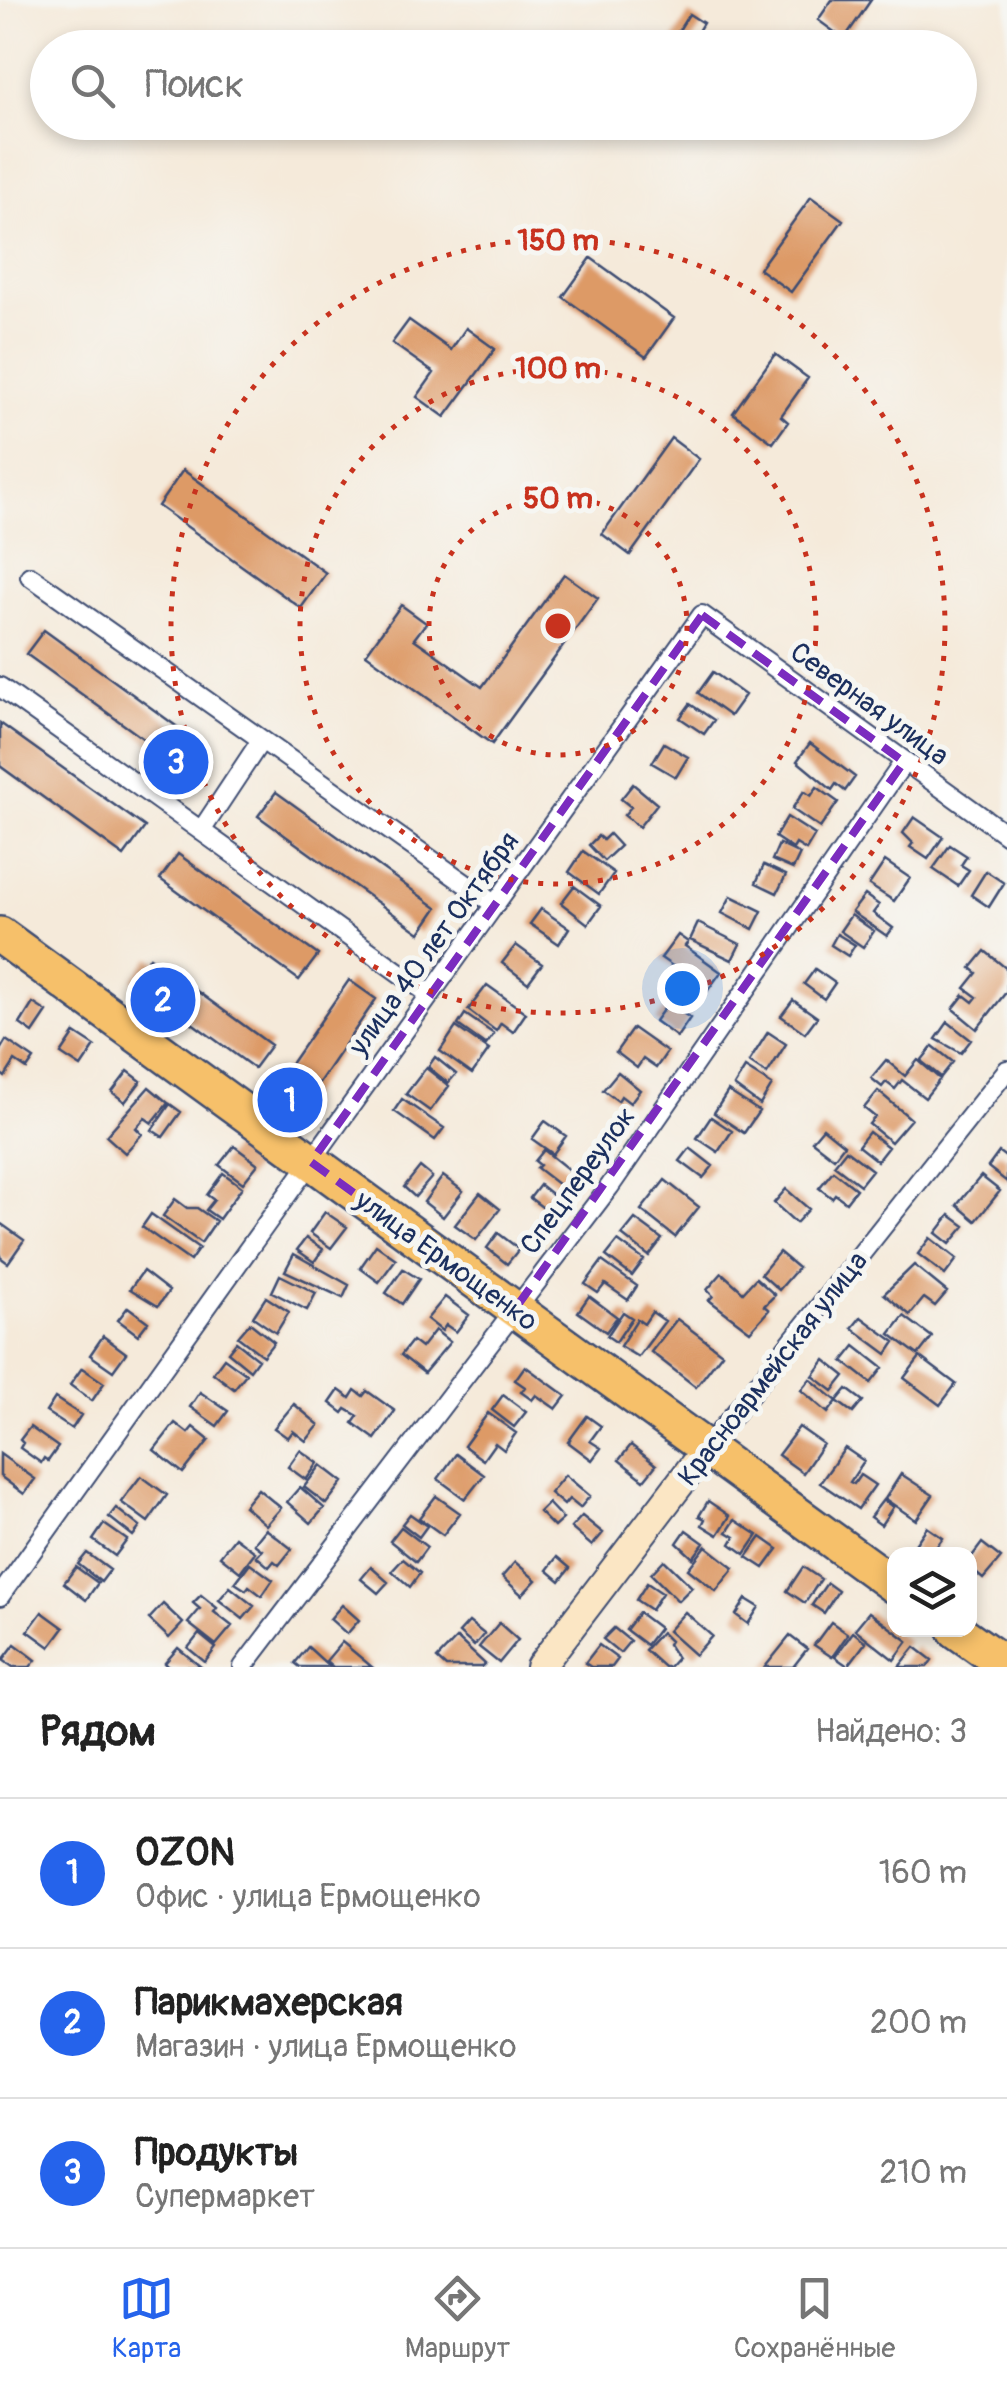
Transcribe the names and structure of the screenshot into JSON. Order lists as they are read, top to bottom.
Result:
{
  "streets": {
    "highway": ["улица Ермощенко"],
    "street": [
      "Северная улица",
      "улица 40 лет Октября",
      "Спецпереулок",
      "Красноармейская улица"
    ]
  },
  "crossings": [
    ["Северная улица", "улица 40 лет Октября"],
    ["Северная улица", "Спецпереулок"],
    ["улица 40 лет Октября", "улица Ермощенко"],
    ["Спецпереулок", "улица Ермощенко"],
    ["улица Ермощенко", "Красноармейская улица"]
  ],
  "page": {
    "search": "Поиск",
    "pins": ["3", "2", "1"],
    "heading": ["Рядом", "Найдено: 3"],
    "list": [
      {
        "mark": "1",
        "name": "OZON",
        "note": "Офис · улица Ермощенко",
        "value": "160 m"
      },
      {
        "mark": "2",
        "name": "Парикмахерская",
        "note": "Магазин · улица Ермощенко",
        "value": "200 m"
      },
      {
        "mark": "3",
        "name": "Продукты",
        "note": "Супермаркет",
        "value": "210 m"
      }
    ],
    "nav": ["Карта", "Маршрут", "Сохранённые"]
  },
  "rings": ["150 m", "100 m", "50 m"]
}
